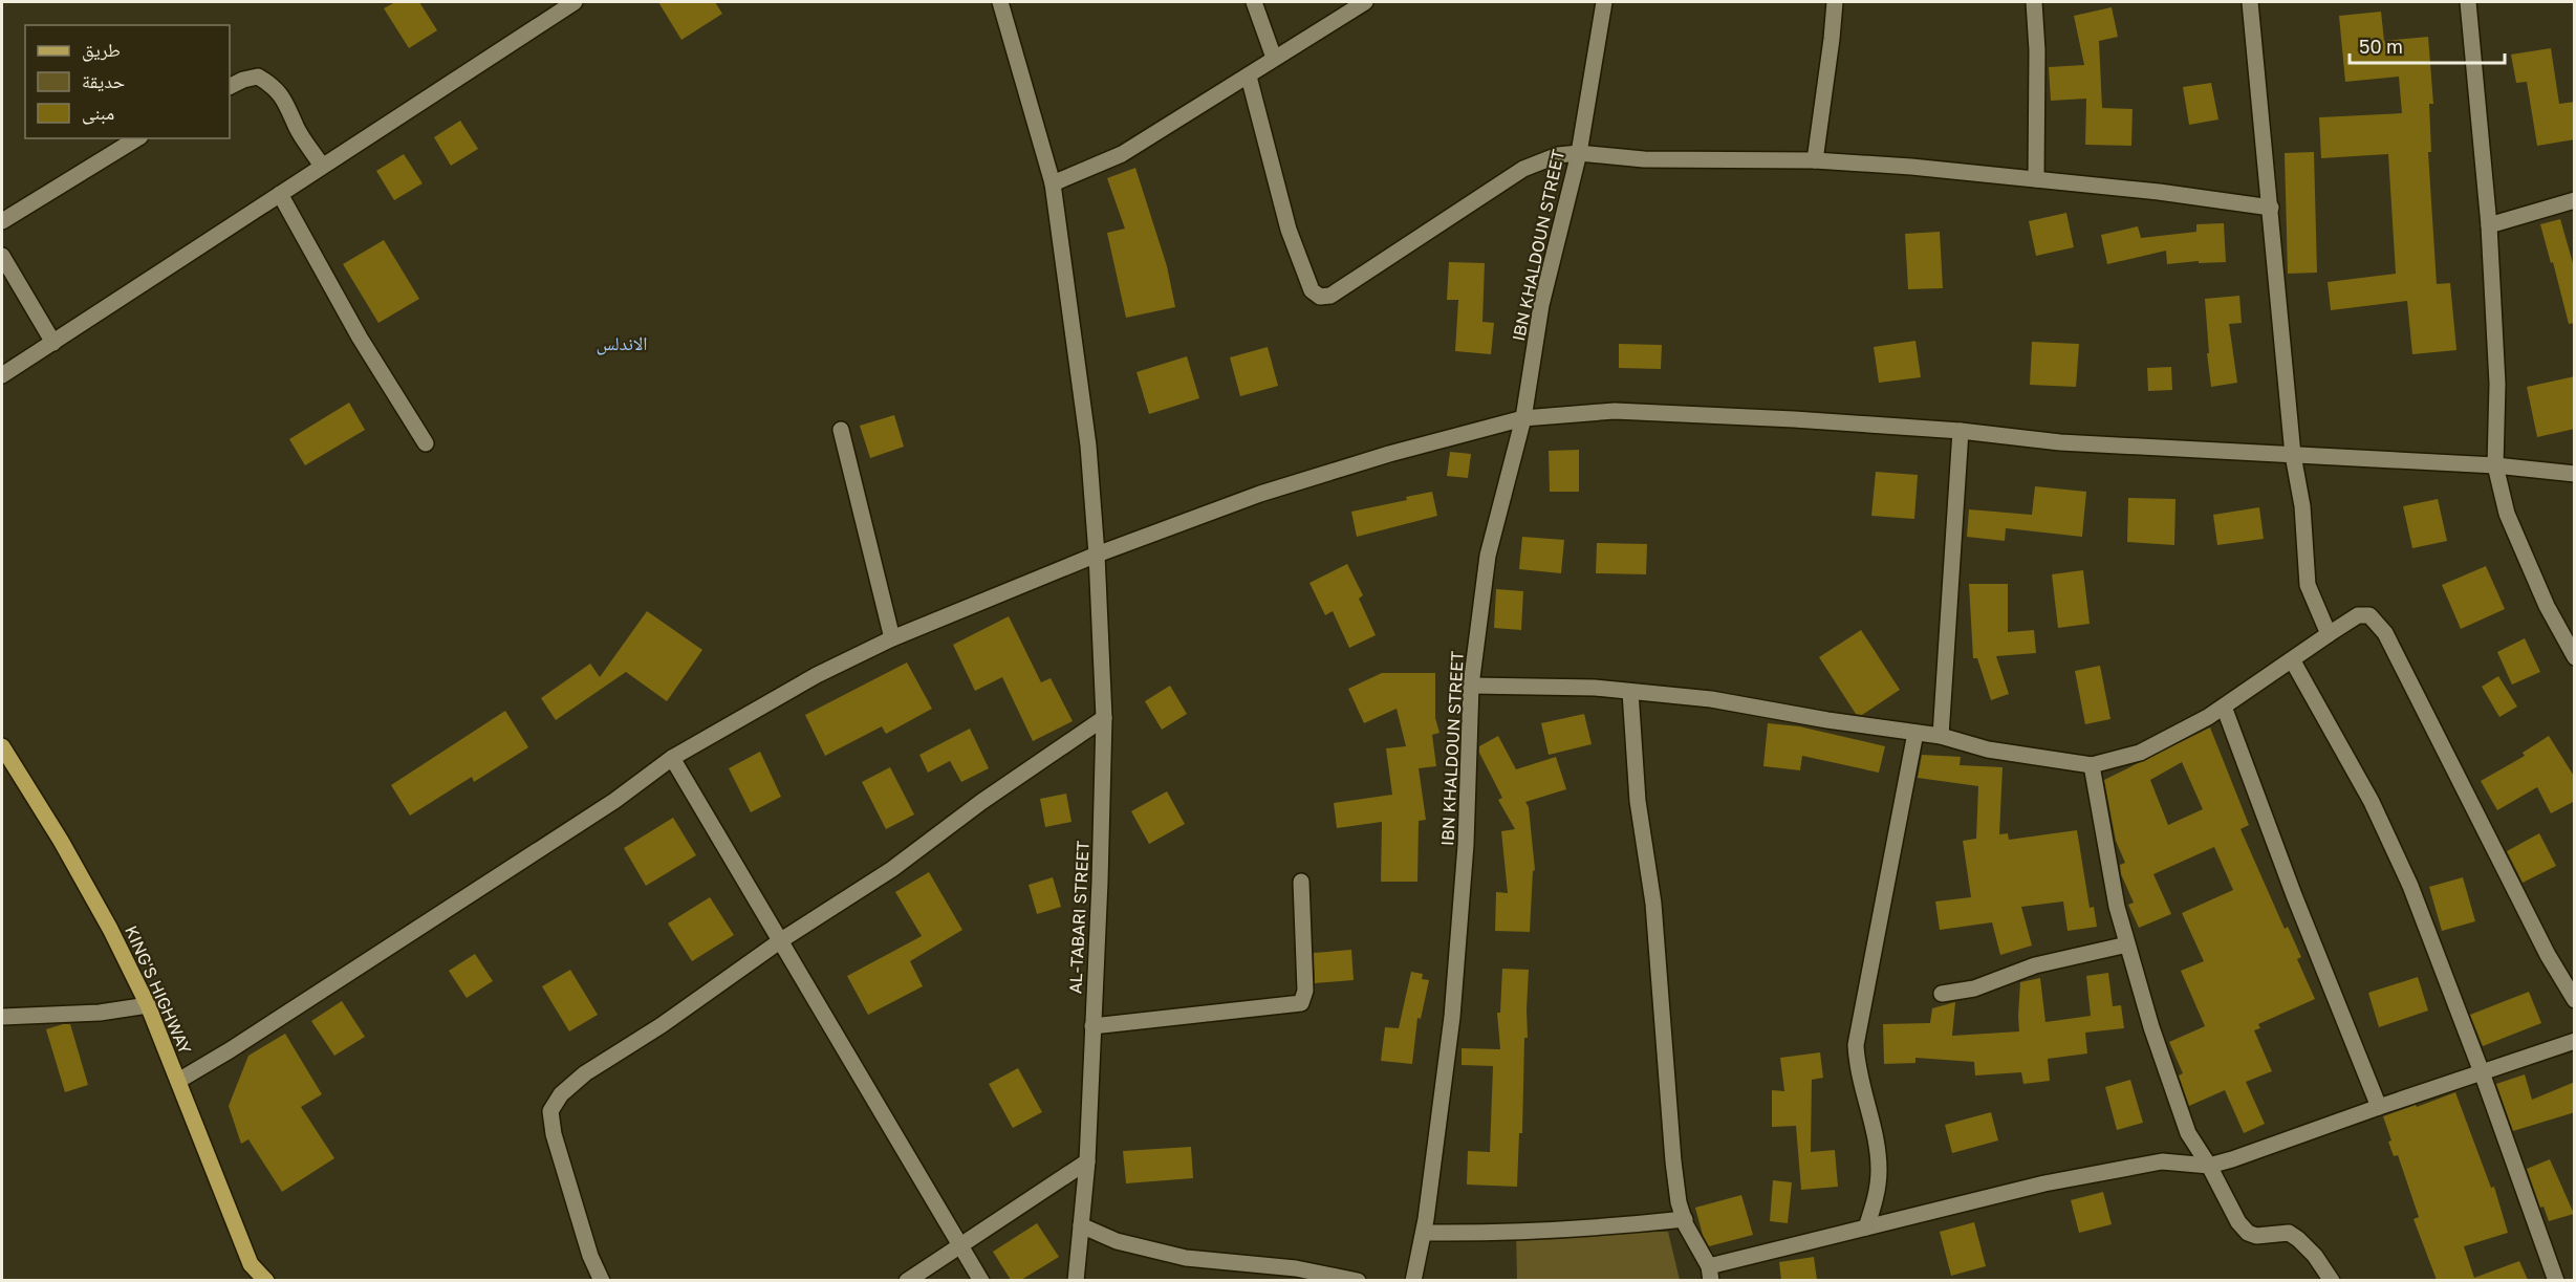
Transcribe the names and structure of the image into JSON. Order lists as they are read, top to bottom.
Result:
{
  "streets": {
    "main road": ["KING'S HIGHWAY"],
    "street": ["IBN KHALDOUN STREET", "AL-TABARI STREET"]
  },
  "districts": ["الاندلس"],
  "legend": ["طريق", "حديقة", "مبنى"],
  "scale_bar": "50 m"
}
